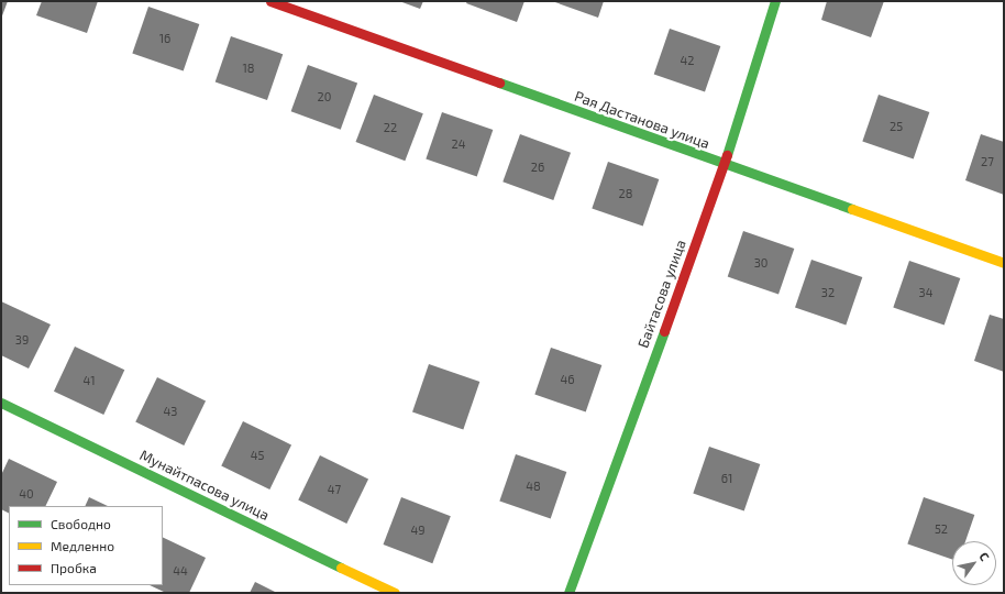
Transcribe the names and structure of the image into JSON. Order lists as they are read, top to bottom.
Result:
{
  "streets": {
    "street": ["Рая Дастанова улица", "Байтасова улица", "Мунайтпасова улица"]
  },
  "crossings": [
    ["Рая Дастанова улица", "Байтасова улица"]
  ],
  "house_numbers": [
    "16",
    "42",
    "18",
    "20",
    "25",
    "22",
    "24",
    "27",
    "26",
    "28",
    "30",
    "32",
    "34",
    "39",
    "46",
    "41",
    "43",
    "45",
    "61",
    "48",
    "47",
    "40",
    "52",
    "49",
    "44"
  ],
  "legend": ["Свободно", "Медленно", "Пробка"],
  "north": "top right"
}
